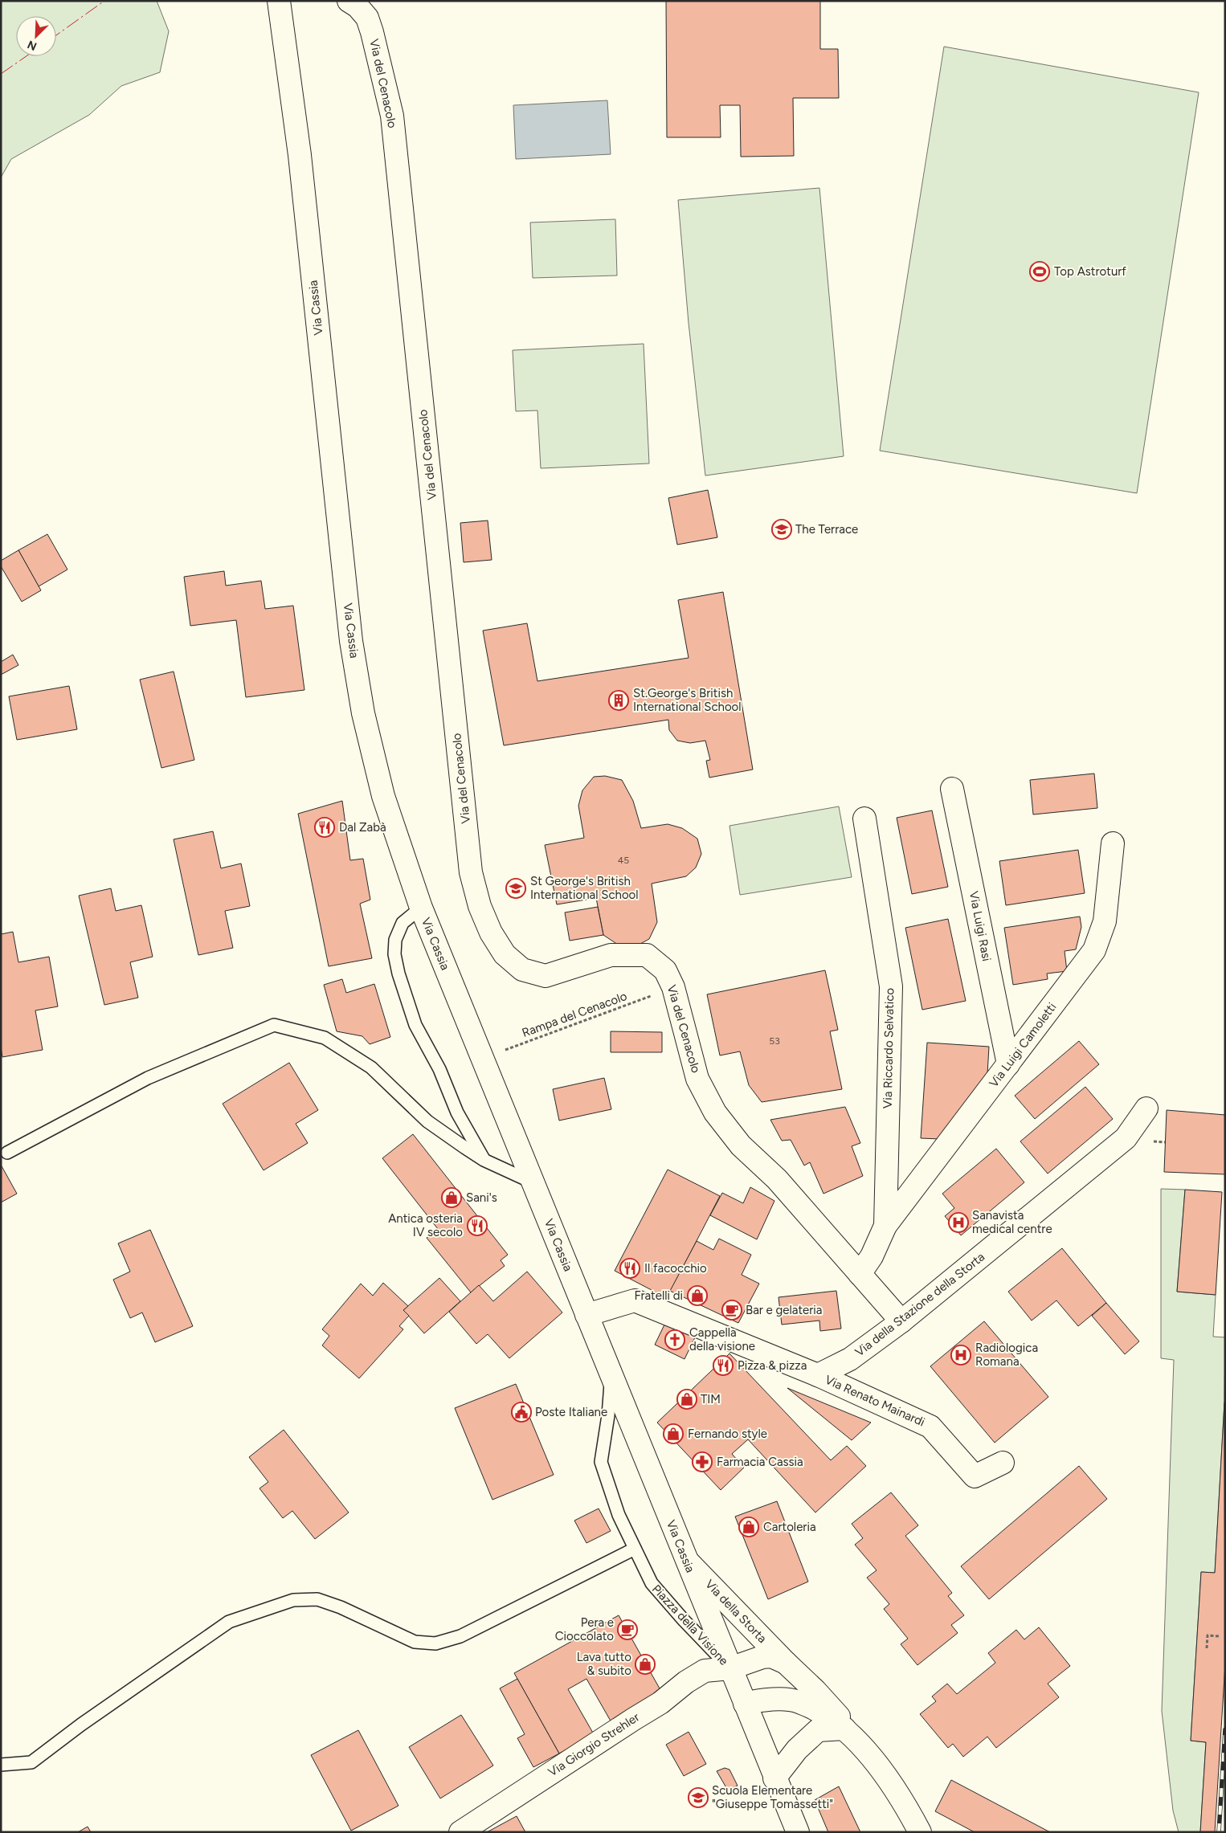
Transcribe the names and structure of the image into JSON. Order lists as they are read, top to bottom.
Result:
{
  "streets": {
    "street": [
      "Via del Cenacolo",
      "Via Cassia",
      "Via Luigi Rasi",
      "Via Luigi Camoletti",
      "Via Riccardo Selvatico",
      "Via della Stazione della Storta",
      "Via Renato Mainardi",
      "Via della Storta",
      "Via Giorgio Strehler"
    ],
    "lane": ["Piazza della Visione"],
    "path": ["Rampa del Cenacolo"]
  },
  "crossings": [
    ["Via del Cenacolo", "Rampa del Cenacolo"],
    ["Via del Cenacolo", "Via Riccardo Selvatico"],
    ["Via del Cenacolo", "Via della Stazione della Storta"],
    ["Via Cassia", "Rampa del Cenacolo"],
    ["Via Cassia", "Via della Storta"],
    ["Via Cassia", "Piazza della Visione"],
    ["Via Cassia", "Via Giorgio Strehler"],
    ["Via Luigi Rasi", "Via Luigi Camoletti"],
    ["Via Luigi Camoletti", "Via Riccardo Selvatico"],
    ["Via della Stazione della Storta", "Via Renato Mainardi"],
    ["Via della Storta", "Piazza della Visione"],
    ["Via della Storta", "Via Giorgio Strehler"],
    ["Piazza della Visione", "Via Giorgio Strehler"]
  ],
  "places": {
    "sports": ["Top Astroturf"],
    "school or university": ["The Terrace", "St George's British International School", "Scuola Elementare \"Giuseppe Tomassetti\""],
    "building": ["St.George's British International School"],
    "restaurant": [
      "Dal Zabà",
      "Antica osteria IV secolo",
      "Il facocchio",
      "Pizza & pizza"
    ],
    "shop": [
      "Sani's",
      "Fratelli di",
      "TIM",
      "Fernando style",
      "Cartoleria",
      "Lava tutto & subito"
    ],
    "hospital": ["Sanavista medical centre", "Radiologica Romana"],
    "cafe": ["Bar e gelateria", "Pera e Cioccolato"],
    "church": ["Cappella della visione"],
    "public building": ["Poste Italiane"],
    "pharmacy": ["Farmacia Cassia"]
  },
  "house_numbers": ["45", "53"],
  "north": "bottom left"
}
